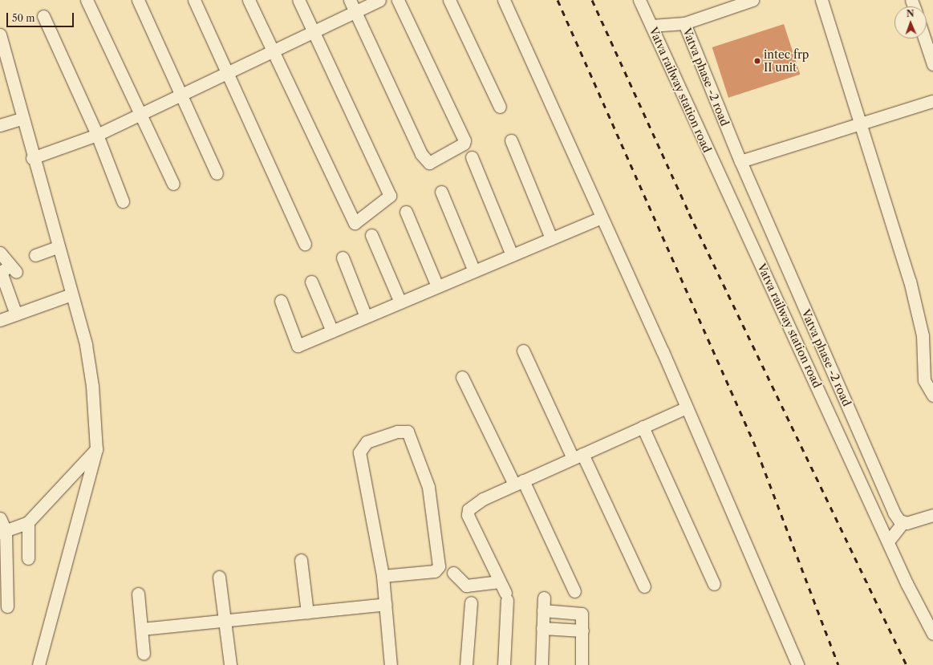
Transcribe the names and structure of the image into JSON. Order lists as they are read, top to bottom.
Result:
{
  "streets": {
    "street": ["Vatva phase -2 road", "Vatva railway station road"]
  },
  "places": ["intec frp II unit"],
  "scale_bar": "50 m",
  "north": "top"
}
